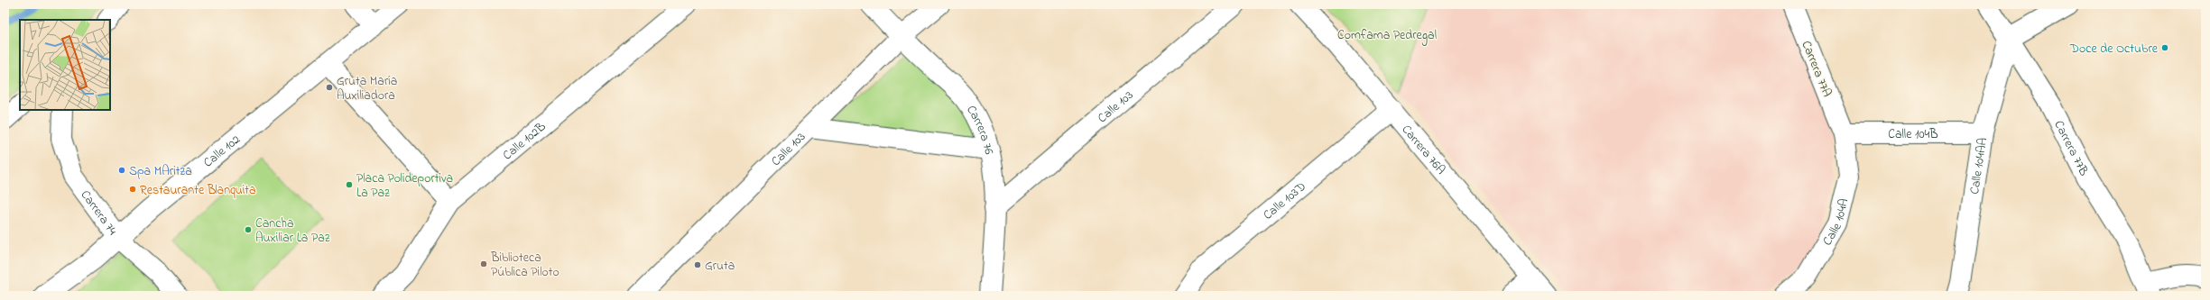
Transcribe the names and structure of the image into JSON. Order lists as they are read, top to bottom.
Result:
{
  "streets": {
    "street": [
      "Carrera 77A",
      "Calle 103",
      "Carrera 76",
      "Calle 104B",
      "Calle 102B",
      "Carrera 77B",
      "Carrera 76A",
      "Calle 102",
      "Calle 104AA",
      "Calle 103D",
      "Carrera 74",
      "Calle 104A"
    ]
  },
  "crossings": [
    ["Carrera 77A", "Calle 104B"],
    ["Carrera 77A", "Calle 104A"],
    ["Calle 103", "Carrera 76"],
    ["Calle 104B", "Calle 104AA"],
    ["Calle 104B", "Calle 104A"],
    ["Carrera 77B", "Calle 104AA"],
    ["Carrera 76A", "Calle 103D"],
    ["Calle 102", "Carrera 74"]
  ],
  "parks": ["Comfama Pedregal"],
  "places": [
    "Doce de Octubre",
    "Gruta María Auxiliadora",
    "Spa MAritza",
    "Placa Polideportiva La Paz",
    "Restaurante Blanquita",
    "Cancha Auxiliar La Paz",
    "Biblioteca Pública Piloto",
    "Gruta"
  ]
}
